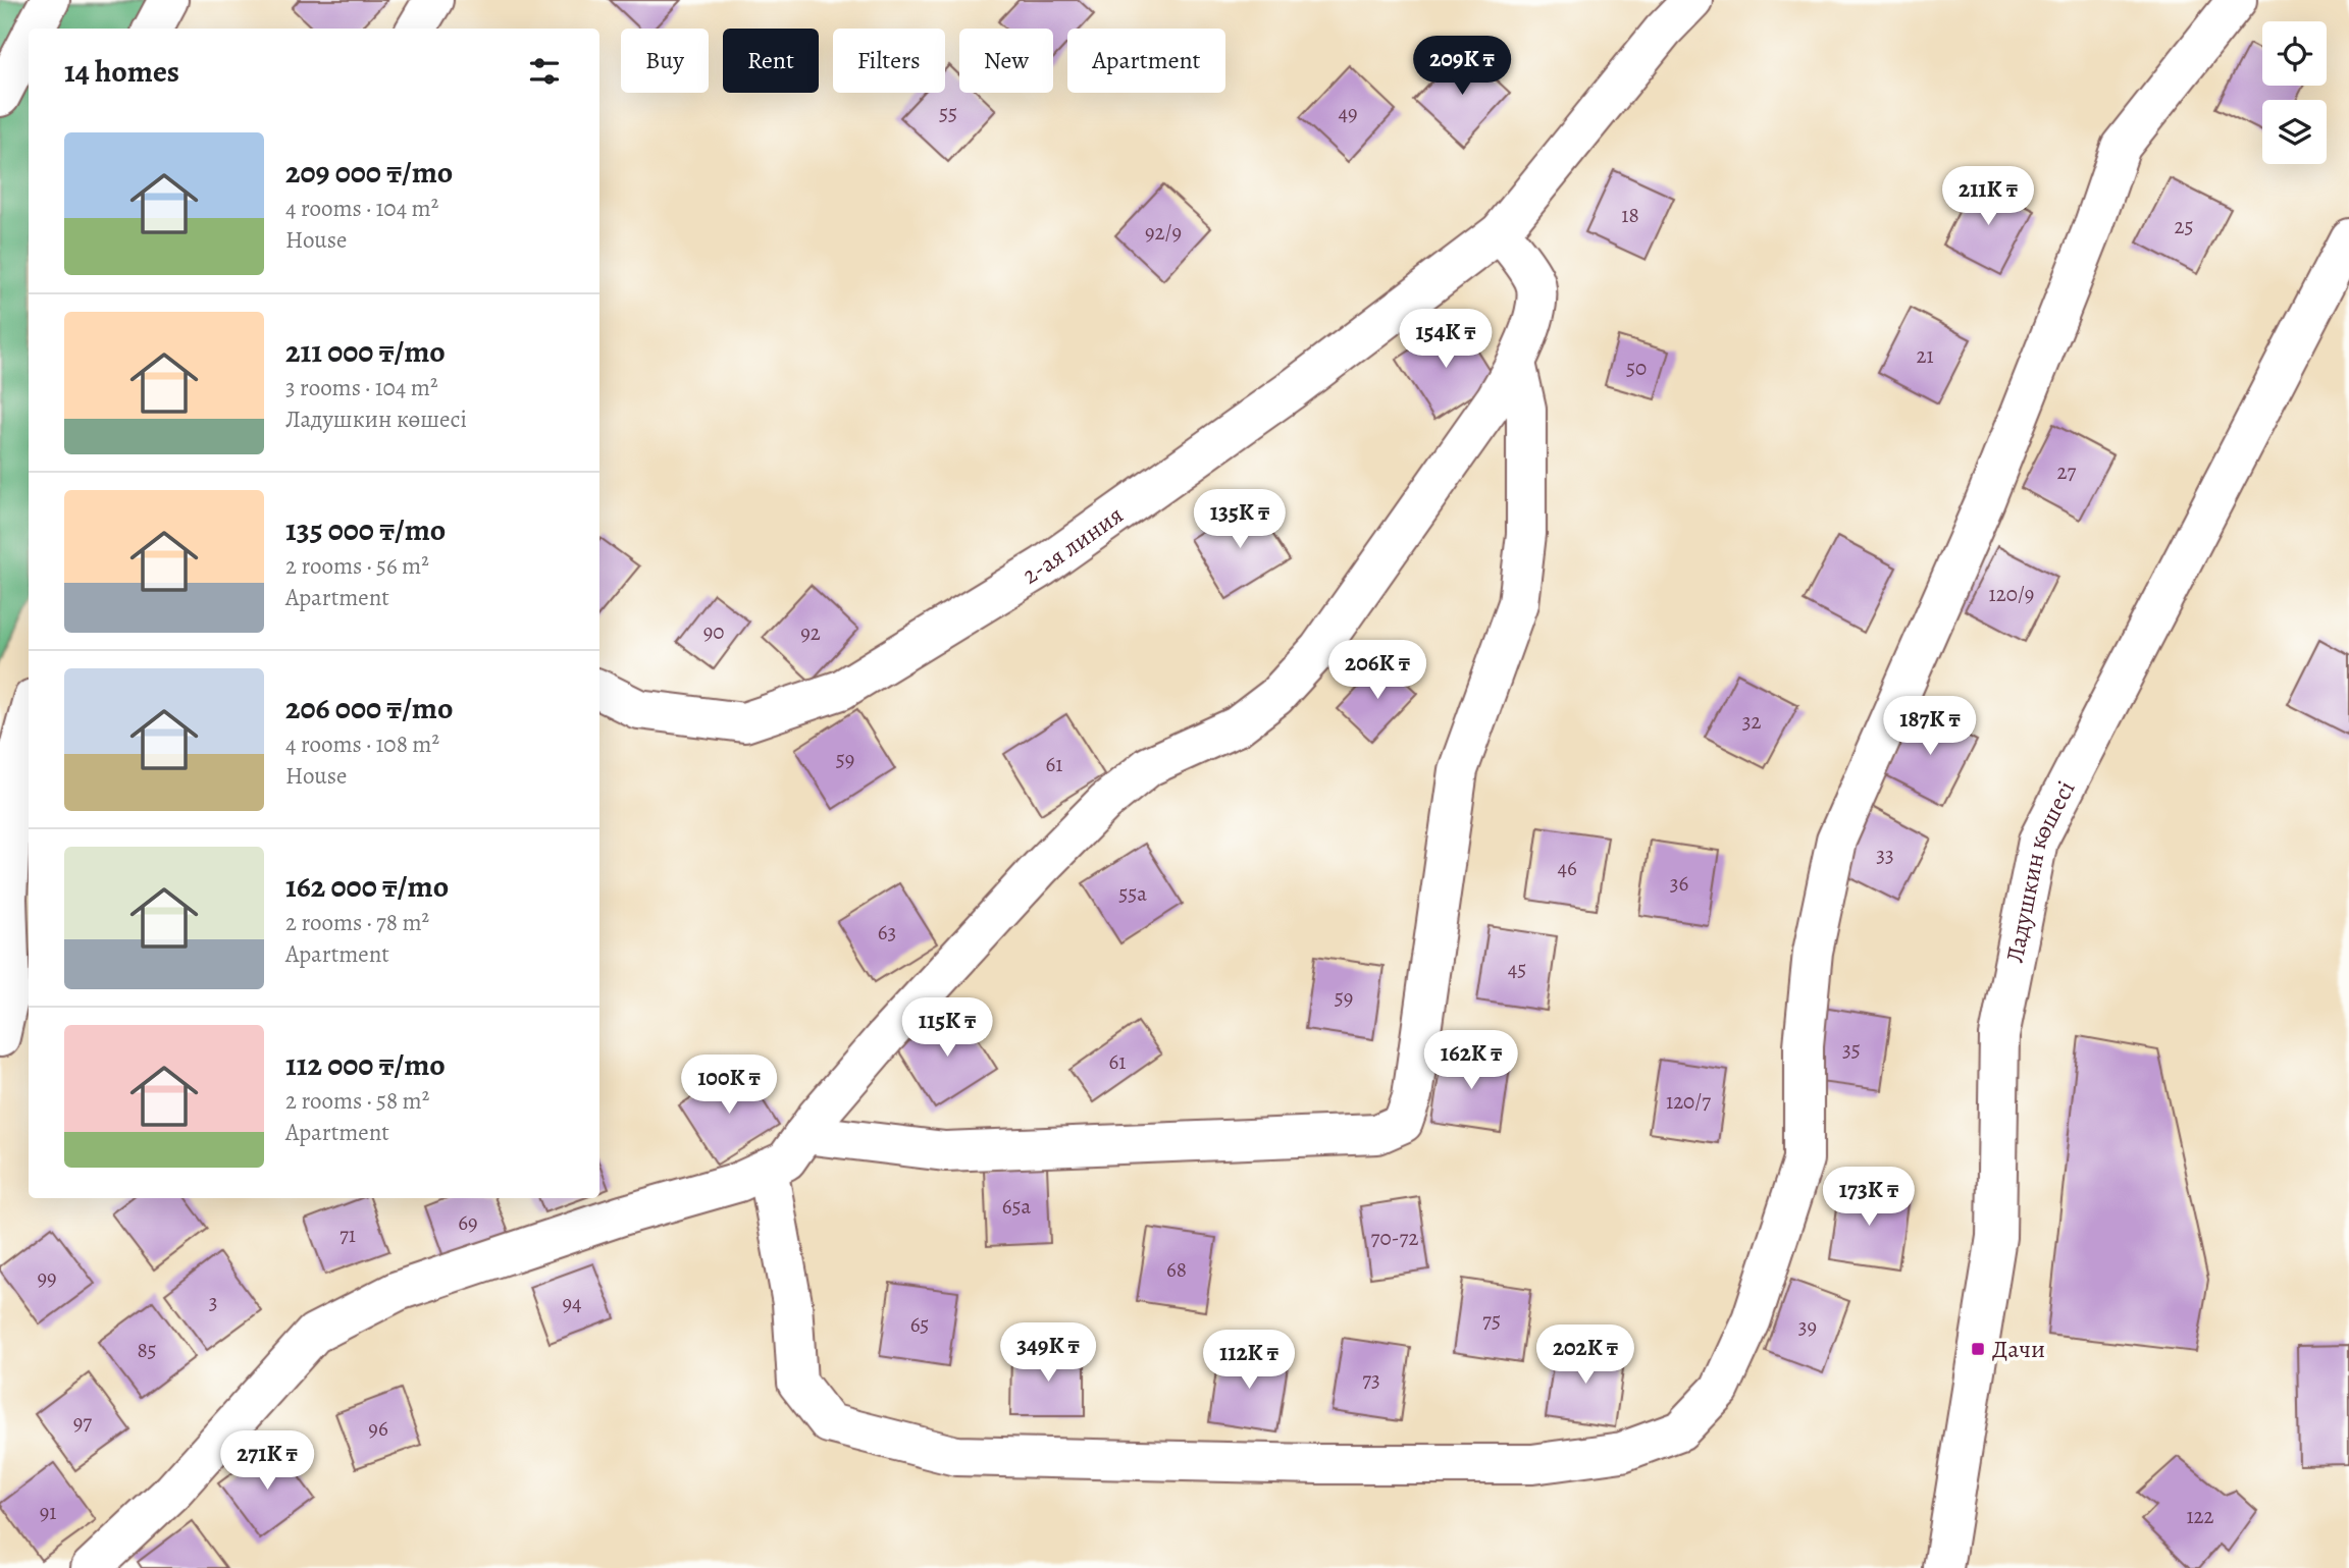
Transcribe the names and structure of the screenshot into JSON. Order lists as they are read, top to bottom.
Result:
{
  "streets": {
    "street": ["2-ая линия", "Ладушкин көшесі"]
  },
  "places": {
    "transit": ["Дачи"]
  },
  "house_numbers": [
    "55",
    "49",
    "18",
    "25",
    "92/9",
    "21",
    "50",
    "27",
    "120/9",
    "90",
    "92",
    "32",
    "59",
    "61",
    "33",
    "46",
    "36",
    "55а",
    "63",
    "45",
    "59",
    "35",
    "61",
    "120/7",
    "65а",
    "69",
    "71",
    "70-72",
    "68",
    "99",
    "3",
    "94",
    "75",
    "65",
    "39",
    "85",
    "73",
    "97",
    "96",
    "91",
    "122"
  ],
  "page": {
    "chip": [
      "Buy",
      "Rent",
      "Filters",
      "New",
      "Apartment"
    ],
    "heading": "14 homes",
    "price": [
      "209K ₸",
      "211K ₸",
      "154K ₸",
      "135K ₸",
      "206K ₸",
      "187K ₸",
      "115K ₸",
      "162K ₸",
      "100K ₸",
      "173K ₸",
      "349K ₸",
      "202K ₸",
      "112K ₸",
      "271K ₸"
    ],
    "list": [
      {
        "name": "209 000 ₸/mo",
        "note": "4 rooms · 104 m² · House"
      },
      {
        "name": "211 000 ₸/mo",
        "note": "3 rooms · 104 m² · Ладушкин көшесі"
      },
      {
        "name": "135 000 ₸/mo",
        "note": "2 rooms · 56 m² · Apartment"
      },
      {
        "name": "206 000 ₸/mo",
        "note": "4 rooms · 108 m² · House"
      },
      {
        "name": "162 000 ₸/mo",
        "note": "2 rooms · 78 m² · Apartment"
      },
      {
        "name": "112 000 ₸/mo",
        "note": "2 rooms · 58 m² · Apartment"
      }
    ]
  }
}
